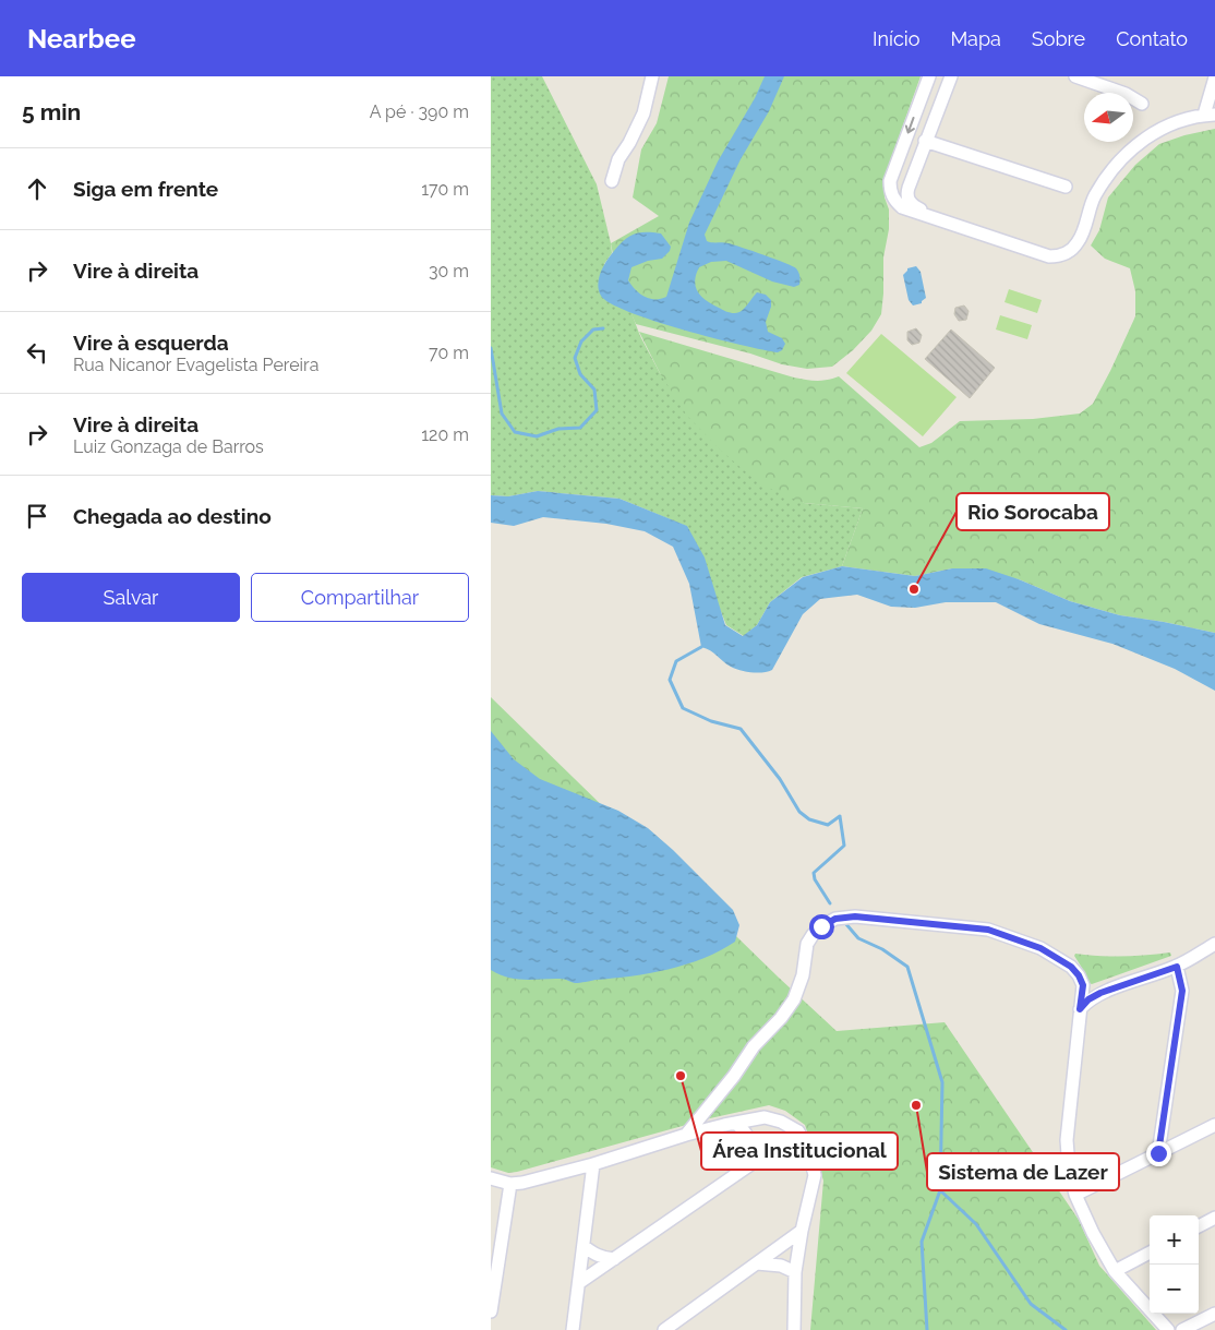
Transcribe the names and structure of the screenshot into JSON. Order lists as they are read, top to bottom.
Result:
{
  "places": ["Rio Sorocaba", "Área Institucional", "Sistema de Lazer"],
  "north": "left",
  "page": {
    "header": "Nearbee",
    "nav": [
      "Início",
      "Mapa",
      "Sobre",
      "Contato"
    ],
    "heading": ["5 min", "A pé · 390 m"],
    "list": [
      ["Siga em frente", "170 m"],
      ["Vire à direita", "30 m"],
      ["Vire à esquerda", "Rua Nicanor Evagelista Pereira", "70 m"],
      ["Vire à direita", "Luiz Gonzaga de Barros", "120 m"],
      "Chegada ao destino"
    ],
    "buttons": ["Salvar", "Compartilhar"],
    "map_buttons": ["+", "−"]
  }
}
